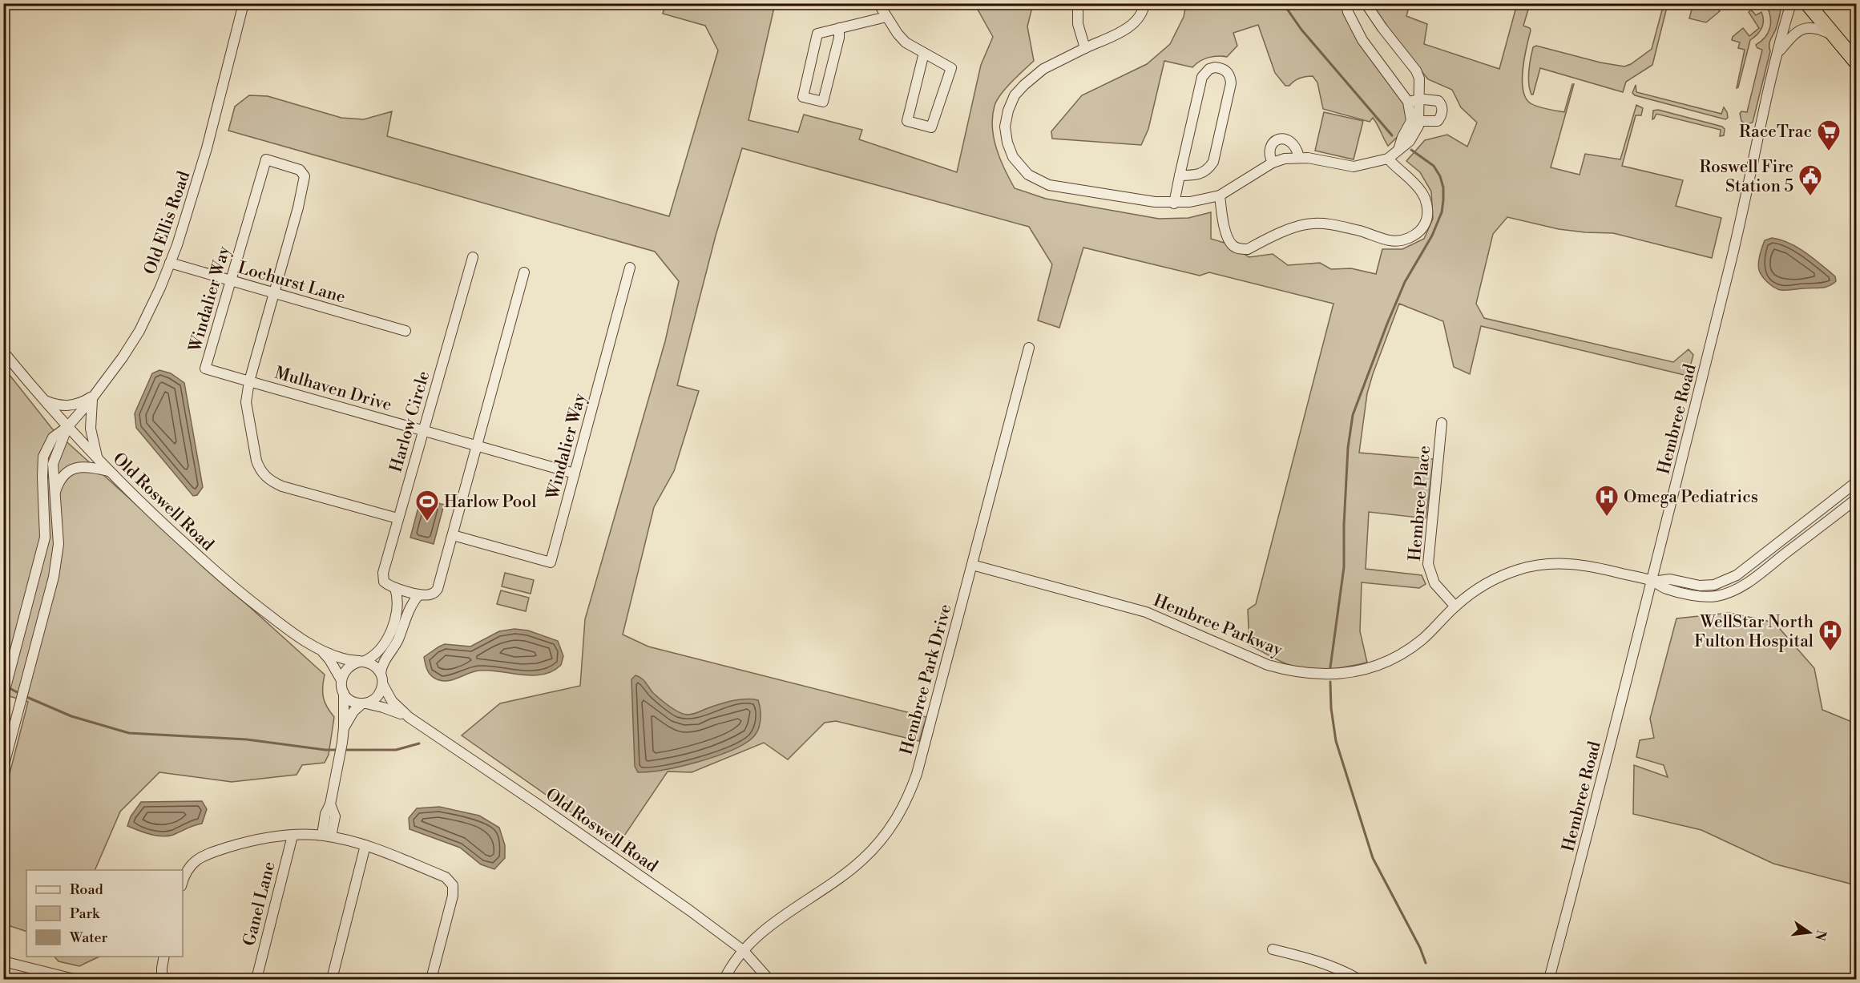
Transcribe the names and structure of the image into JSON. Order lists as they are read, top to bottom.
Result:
{
  "streets": {
    "street": [
      "Old Ellis Road",
      "Lochurst Lane",
      "Windalier Way",
      "Mulhaven Drive",
      "Hembree Road",
      "Harlow Circle",
      "Old Roswell Road",
      "Hembree Place",
      "Hembree Parkway",
      "Hembree Park Drive",
      "Ganel Lane"
    ]
  },
  "crossings": [
    ["Old Ellis Road", "Lochurst Lane"],
    ["Old Ellis Road", "Old Roswell Road"],
    ["Lochurst Lane", "Windalier Way"],
    ["Windalier Way", "Mulhaven Drive"],
    ["Mulhaven Drive", "Harlow Circle"],
    ["Hembree Road", "Hembree Parkway"],
    ["Old Roswell Road", "Hembree Park Drive"],
    ["Hembree Place", "Hembree Parkway"],
    ["Hembree Parkway", "Hembree Park Drive"]
  ],
  "places": {
    "supermarket": ["RaceTrac"],
    "public building": ["Roswell Fire Station 5"],
    "hospital": ["Omega Pediatrics", "WellStar North Fulton Hospital"],
    "sports": ["Harlow Pool"]
  },
  "legend": ["Road", "Park", "Water"],
  "north": "right"
}
